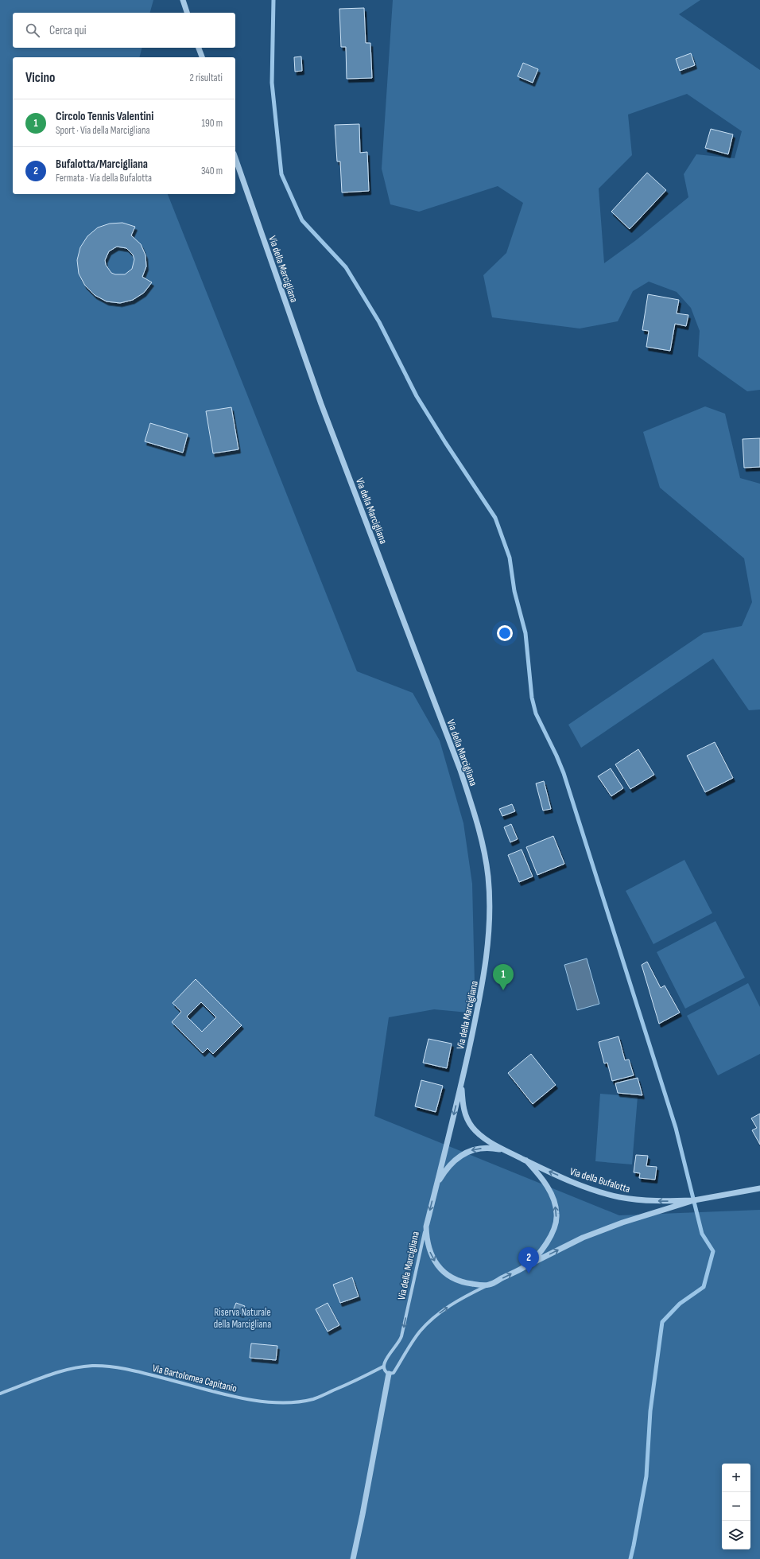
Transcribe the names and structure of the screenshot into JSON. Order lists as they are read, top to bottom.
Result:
{
  "streets": {
    "street": ["Via della Marcigliana", "Via della Bufalotta", "Via Bartolomea Capitanio"]
  },
  "crossings": [
    ["Via della Marcigliana", "Via Bartolomea Capitanio"]
  ],
  "parks": ["Riserva Naturale della Marcigliana"],
  "page": {
    "search": "Cerca qui",
    "heading": ["Vicino", "2 risultati"],
    "list": [
      {
        "mark": "1",
        "name": "Circolo Tennis Valentini",
        "note": "Sport · Via della Marcigliana",
        "value": "190 m"
      },
      {
        "mark": "2",
        "name": "Bufalotta/Marcigliana",
        "note": "Fermata · Via della Bufalotta",
        "value": "340 m"
      }
    ],
    "pins": ["1", "2"],
    "map_buttons": ["+", "−"]
  }
}
